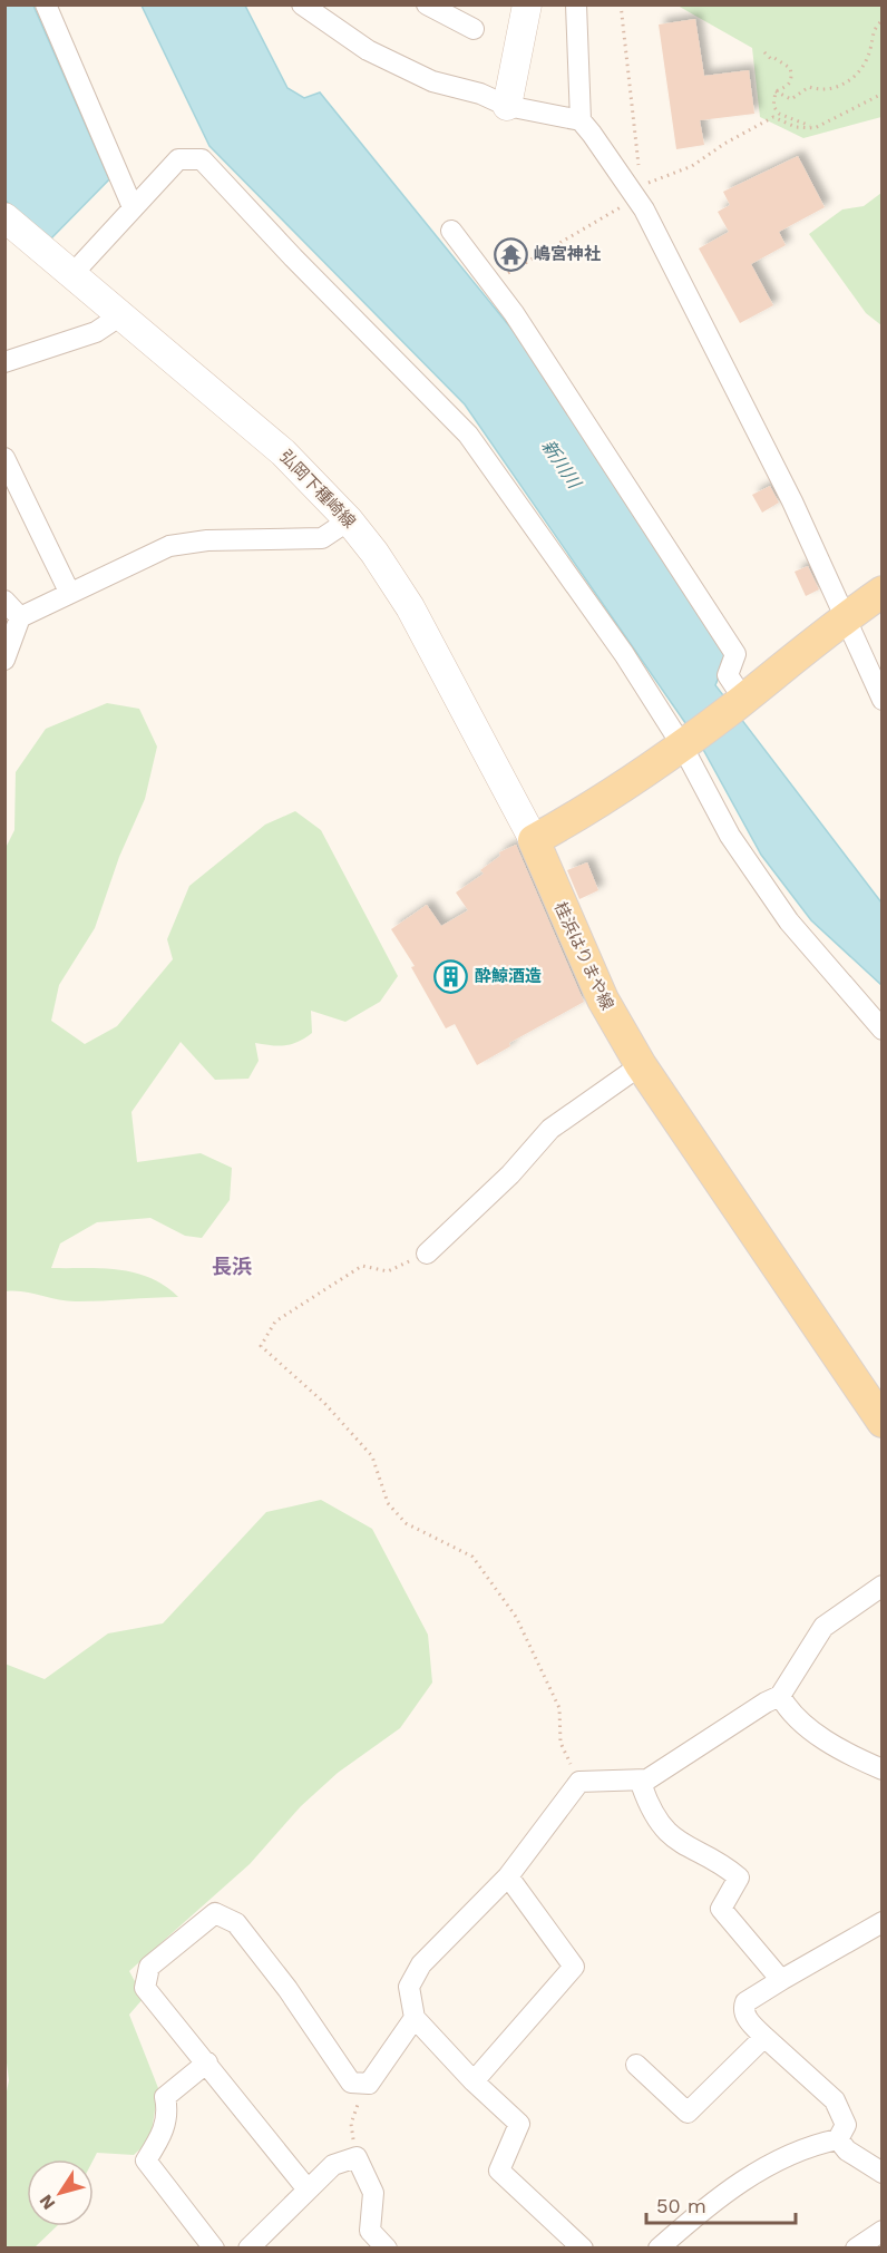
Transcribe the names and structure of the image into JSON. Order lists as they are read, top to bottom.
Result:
{
  "streets": {
    "main road": ["弘岡下種崎線", "桂浜はりまや線"]
  },
  "crossings": [
    ["弘岡下種崎線", "桂浜はりまや線"]
  ],
  "districts": ["長浜"],
  "water": ["新川川"],
  "places": {
    "temple": ["嶋宮神社"],
    "building": ["酔鯨酒造"]
  },
  "scale_bar": "50 m",
  "north": "bottom left"
}
